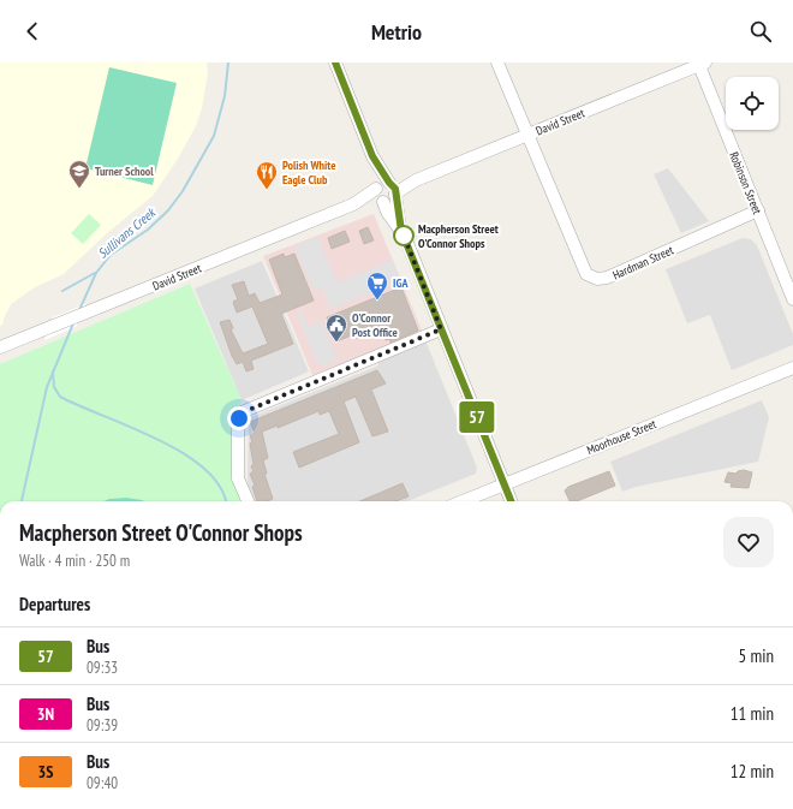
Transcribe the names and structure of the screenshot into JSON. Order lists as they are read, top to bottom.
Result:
{
  "streets": {
    "street": [
      "David Street",
      "Robinson Street",
      "Hardman Street",
      "Moorhouse Street"
    ]
  },
  "crossings": [
    ["David Street", "Robinson Street"],
    ["David Street", "Hardman Street"],
    ["Robinson Street", "Hardman Street"]
  ],
  "water": ["Sullivans Creek"],
  "places": {
    "school or university": ["Turner School"],
    "restaurant": ["Polish White Eagle Club"],
    "other": ["Macpherson Street O'Connor Shops"],
    "supermarket": ["IGA"],
    "public building": ["O'Connor Post Office"]
  },
  "lines": ["bus line 57"],
  "page": {
    "header": "Metrio",
    "on_map": "57",
    "heading": [
      ["Macpherson Street O'Connor Shops", "Walk · 4 min · 250 m"],
      "Departures"
    ],
    "list": [
      {
        "mark": "57",
        "name": "Bus",
        "note": "09:33",
        "value": "5 min"
      },
      {
        "mark": "3N",
        "name": "Bus",
        "note": "09:39",
        "value": "11 min"
      },
      {
        "mark": "3S",
        "name": "Bus",
        "note": "09:40",
        "value": "12 min"
      }
    ]
  }
}
